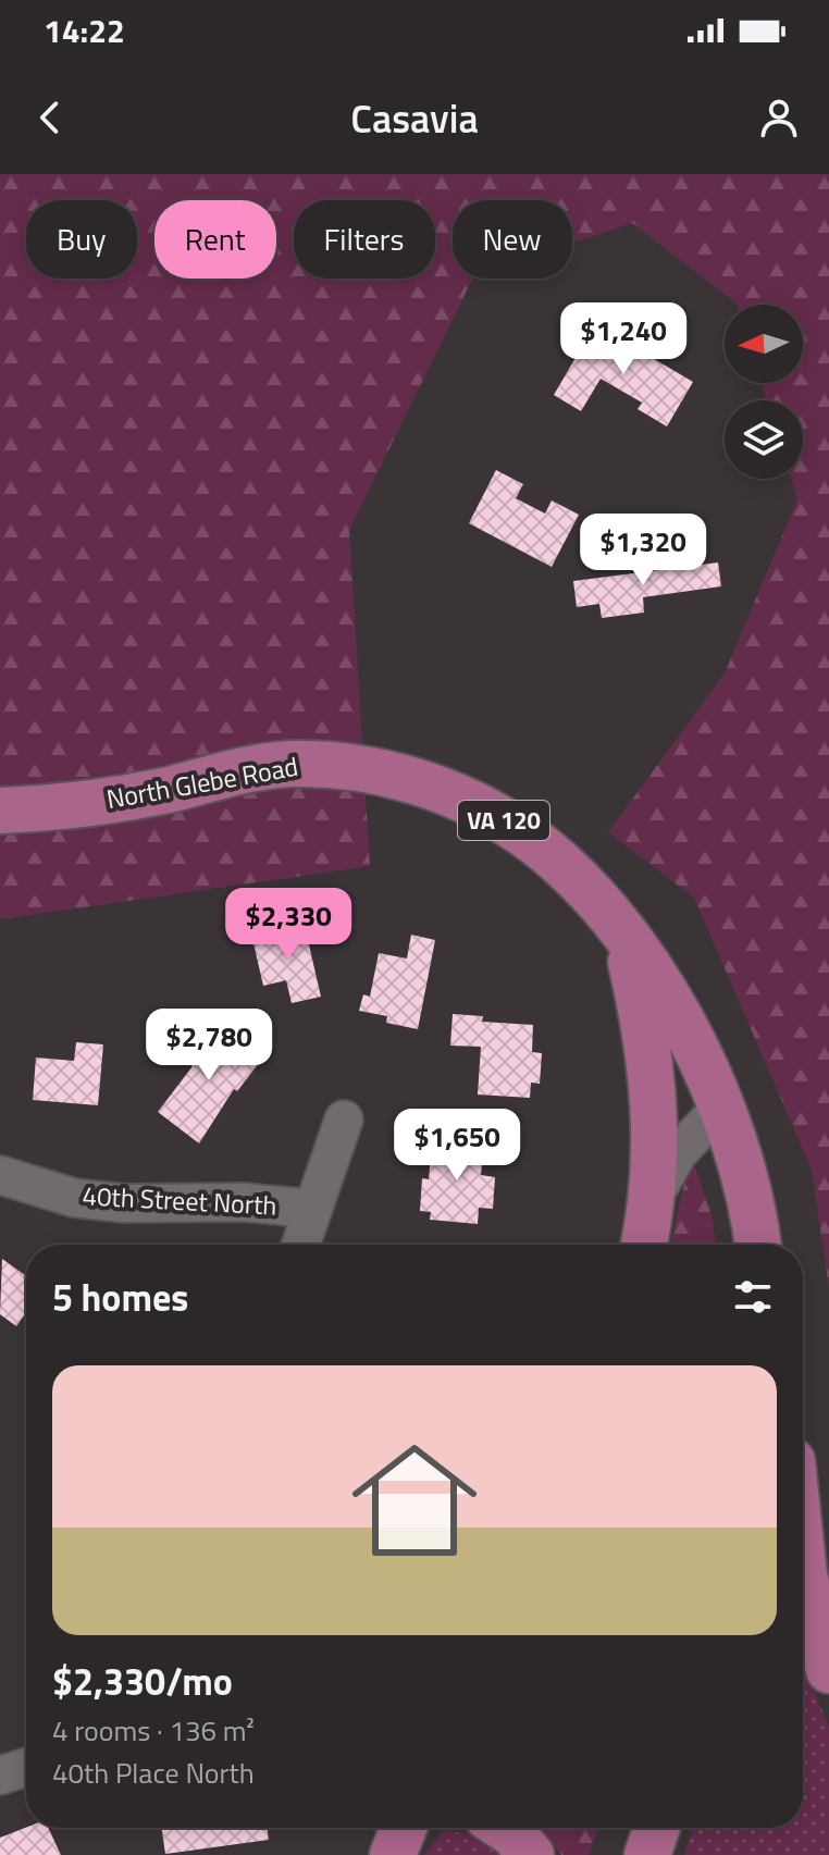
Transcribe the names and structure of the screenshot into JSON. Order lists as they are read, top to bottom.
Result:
{
  "streets": {
    "main road": ["North Glebe Road", "VA 120"],
    "street": ["40th Street North"]
  },
  "north": "left",
  "page": {
    "status": "14:22",
    "header": "Casavia",
    "chip": [
      "Buy",
      "Rent",
      "Filters",
      "New"
    ],
    "price": [
      "$1,240",
      "$1,320",
      "$2,330",
      "$2,780",
      "$1,650"
    ],
    "heading": "5 homes",
    "list": [
      {
        "name": "$2,330/mo",
        "note": "4 rooms · 136 m² · 40th Place North"
      }
    ]
  }
}
